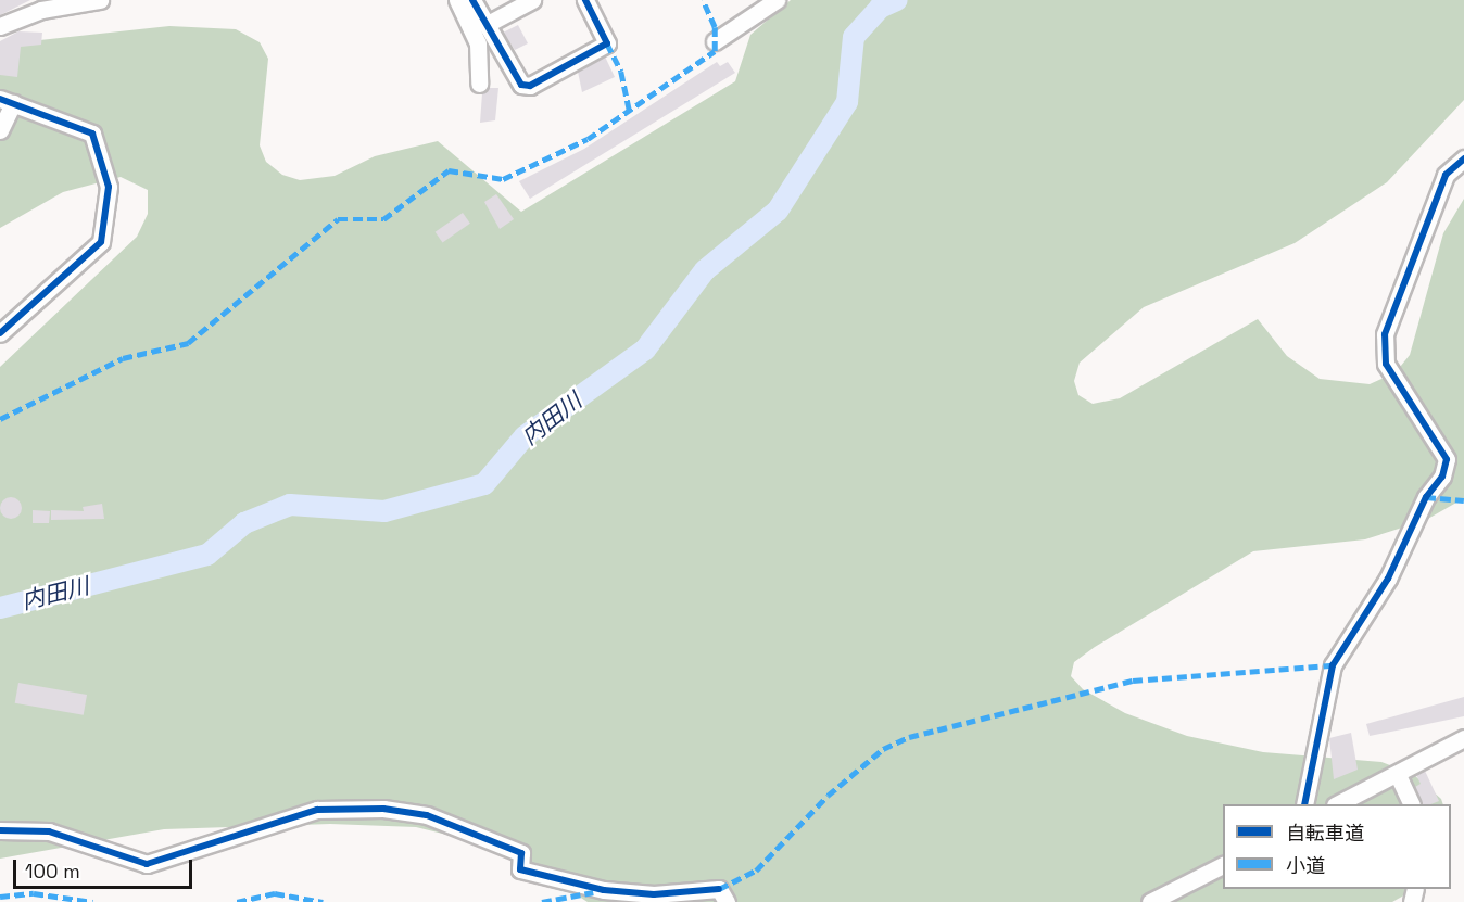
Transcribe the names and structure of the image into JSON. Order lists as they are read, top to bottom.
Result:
{
  "water": ["内田川"],
  "legend": ["自転車道", "小道"],
  "scale_bar": "100 m"
}
